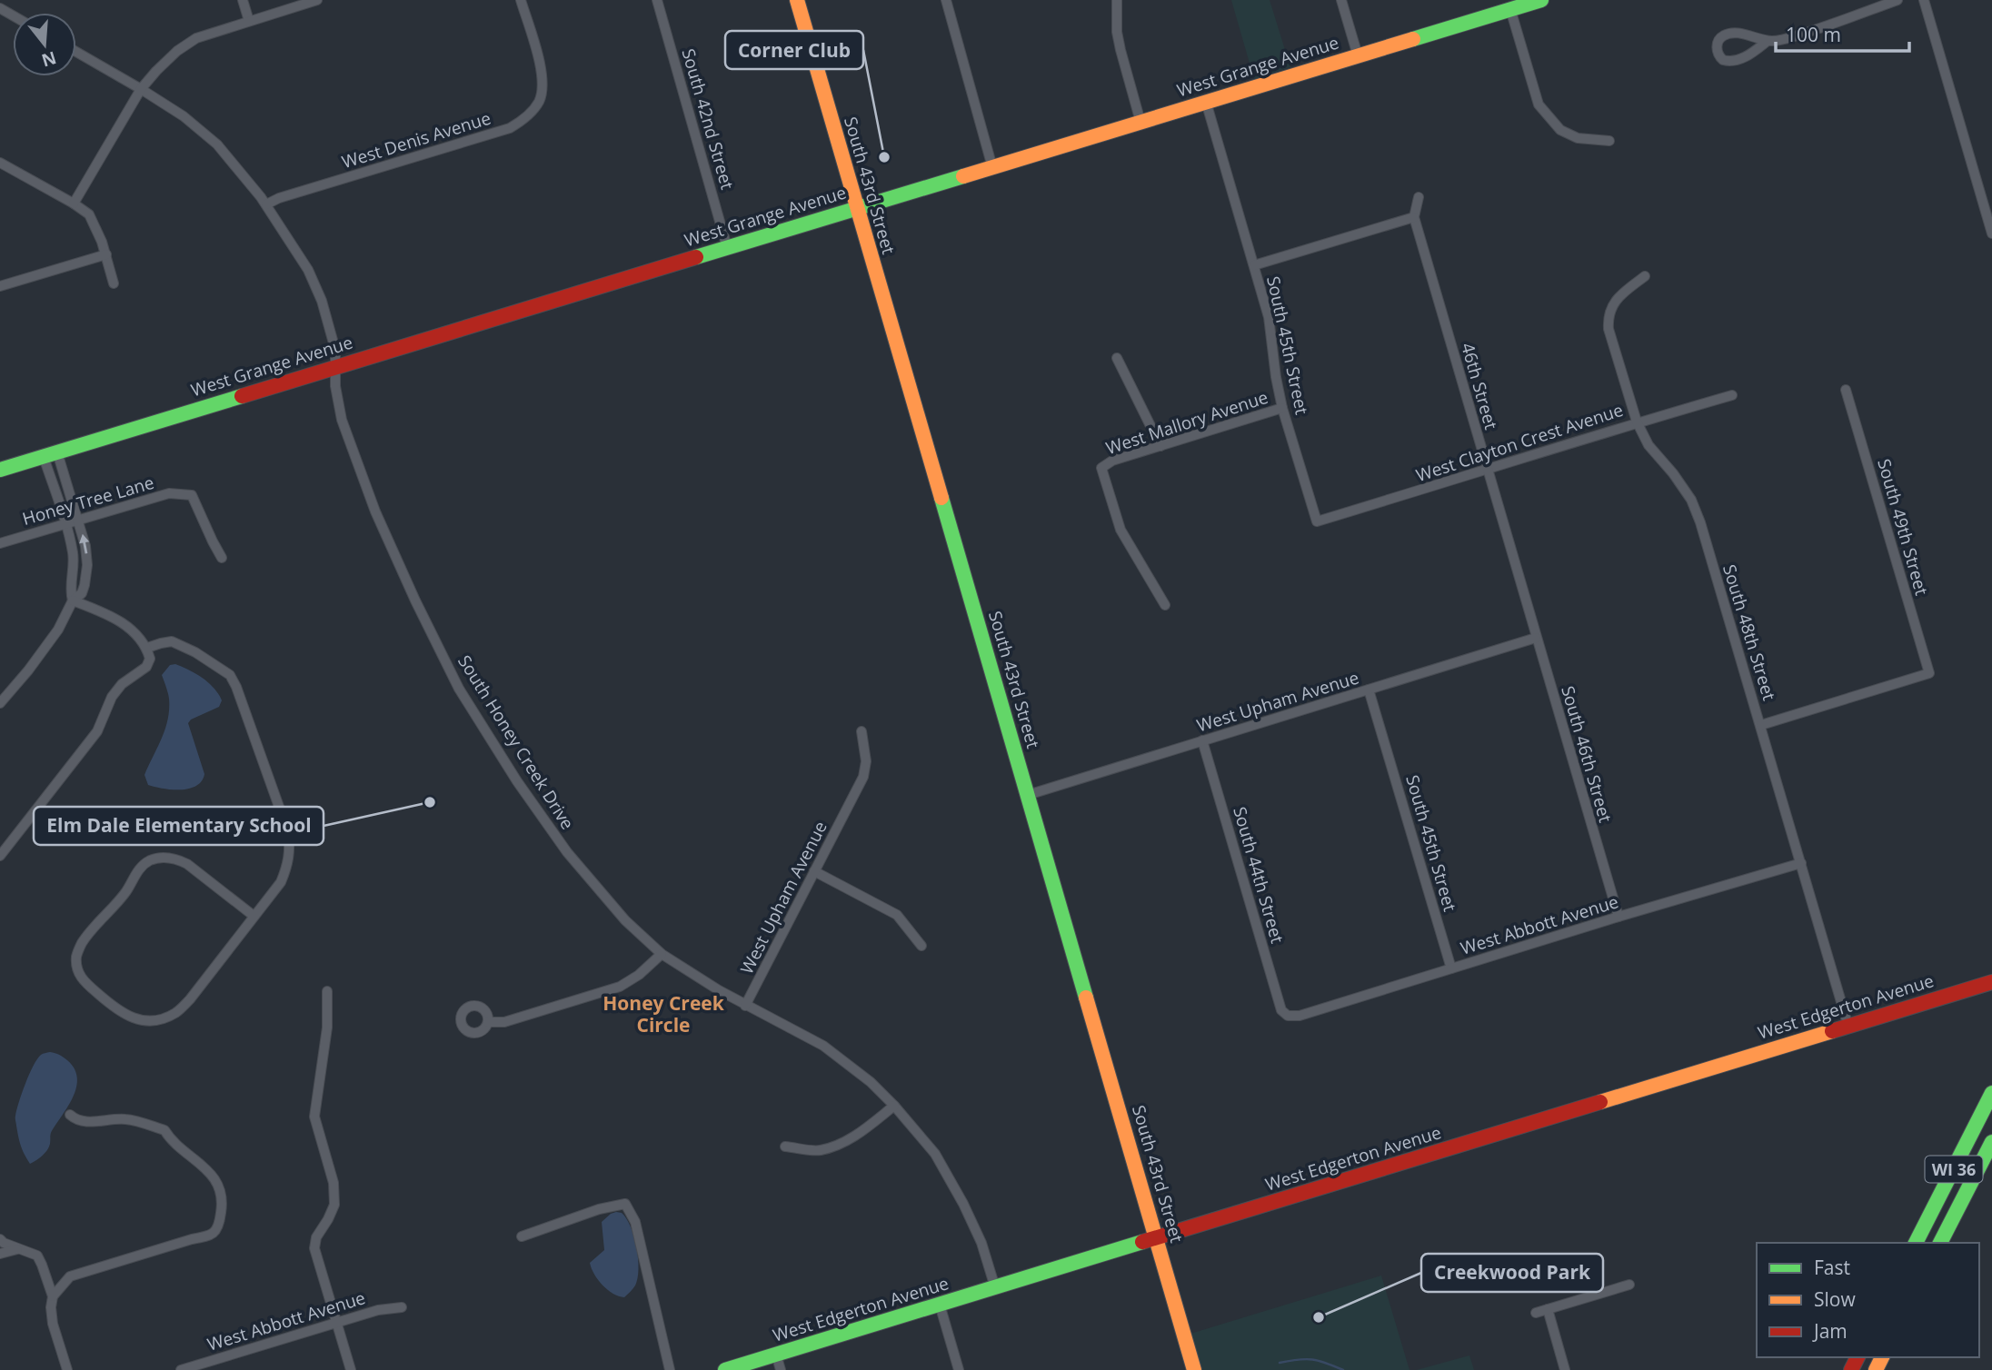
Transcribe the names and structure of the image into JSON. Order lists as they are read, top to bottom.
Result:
{
  "streets": {
    "street": [
      "West Grange Avenue",
      "South 42nd Street",
      "West Denis Avenue",
      "South 43rd Street",
      "South 45th Street",
      "46th Street",
      "West Mallory Avenue",
      "West Clayton Crest Avenue",
      "Honey Tree Lane",
      "South 49th Street",
      "South 48th Street",
      "West Upham Avenue",
      "South Honey Creek Drive",
      "South 46th Street",
      "South 44th Street",
      "West Abbott Avenue",
      "West Edgerton Avenue",
      "WI 36"
    ]
  },
  "crossings": [
    ["West Grange Avenue", "South 42nd Street"],
    ["West Grange Avenue", "South 43rd Street"],
    ["West Grange Avenue", "South 45th Street"],
    ["West Grange Avenue", "South Honey Creek Drive"],
    ["West Denis Avenue", "South Honey Creek Drive"],
    ["South 43rd Street", "West Upham Avenue"],
    ["South 43rd Street", "West Edgerton Avenue"],
    ["South 45th Street", "West Mallory Avenue"],
    ["South 45th Street", "West Clayton Crest Avenue"],
    ["South 45th Street", "West Upham Avenue"],
    ["South 45th Street", "West Abbott Avenue"],
    ["46th Street", "West Clayton Crest Avenue"],
    ["46th Street", "South 46th Street"],
    ["West Clayton Crest Avenue", "South 48th Street"],
    ["South 49th Street", "South 48th Street"],
    ["South 48th Street", "West Abbott Avenue"],
    ["South 48th Street", "West Edgerton Avenue"],
    ["West Upham Avenue", "South Honey Creek Drive"],
    ["West Upham Avenue", "South 46th Street"],
    ["West Upham Avenue", "South 44th Street"],
    ["South Honey Creek Drive", "West Edgerton Avenue"],
    ["South 46th Street", "West Abbott Avenue"],
    ["South 44th Street", "West Abbott Avenue"]
  ],
  "districts": ["Honey Creek Circle"],
  "places": ["Corner Club", "Elm Dale Elementary School", "Creekwood Park"],
  "legend": ["Fast", "Slow", "Jam"],
  "scale_bar": "100 m",
  "north": "bottom"
}
